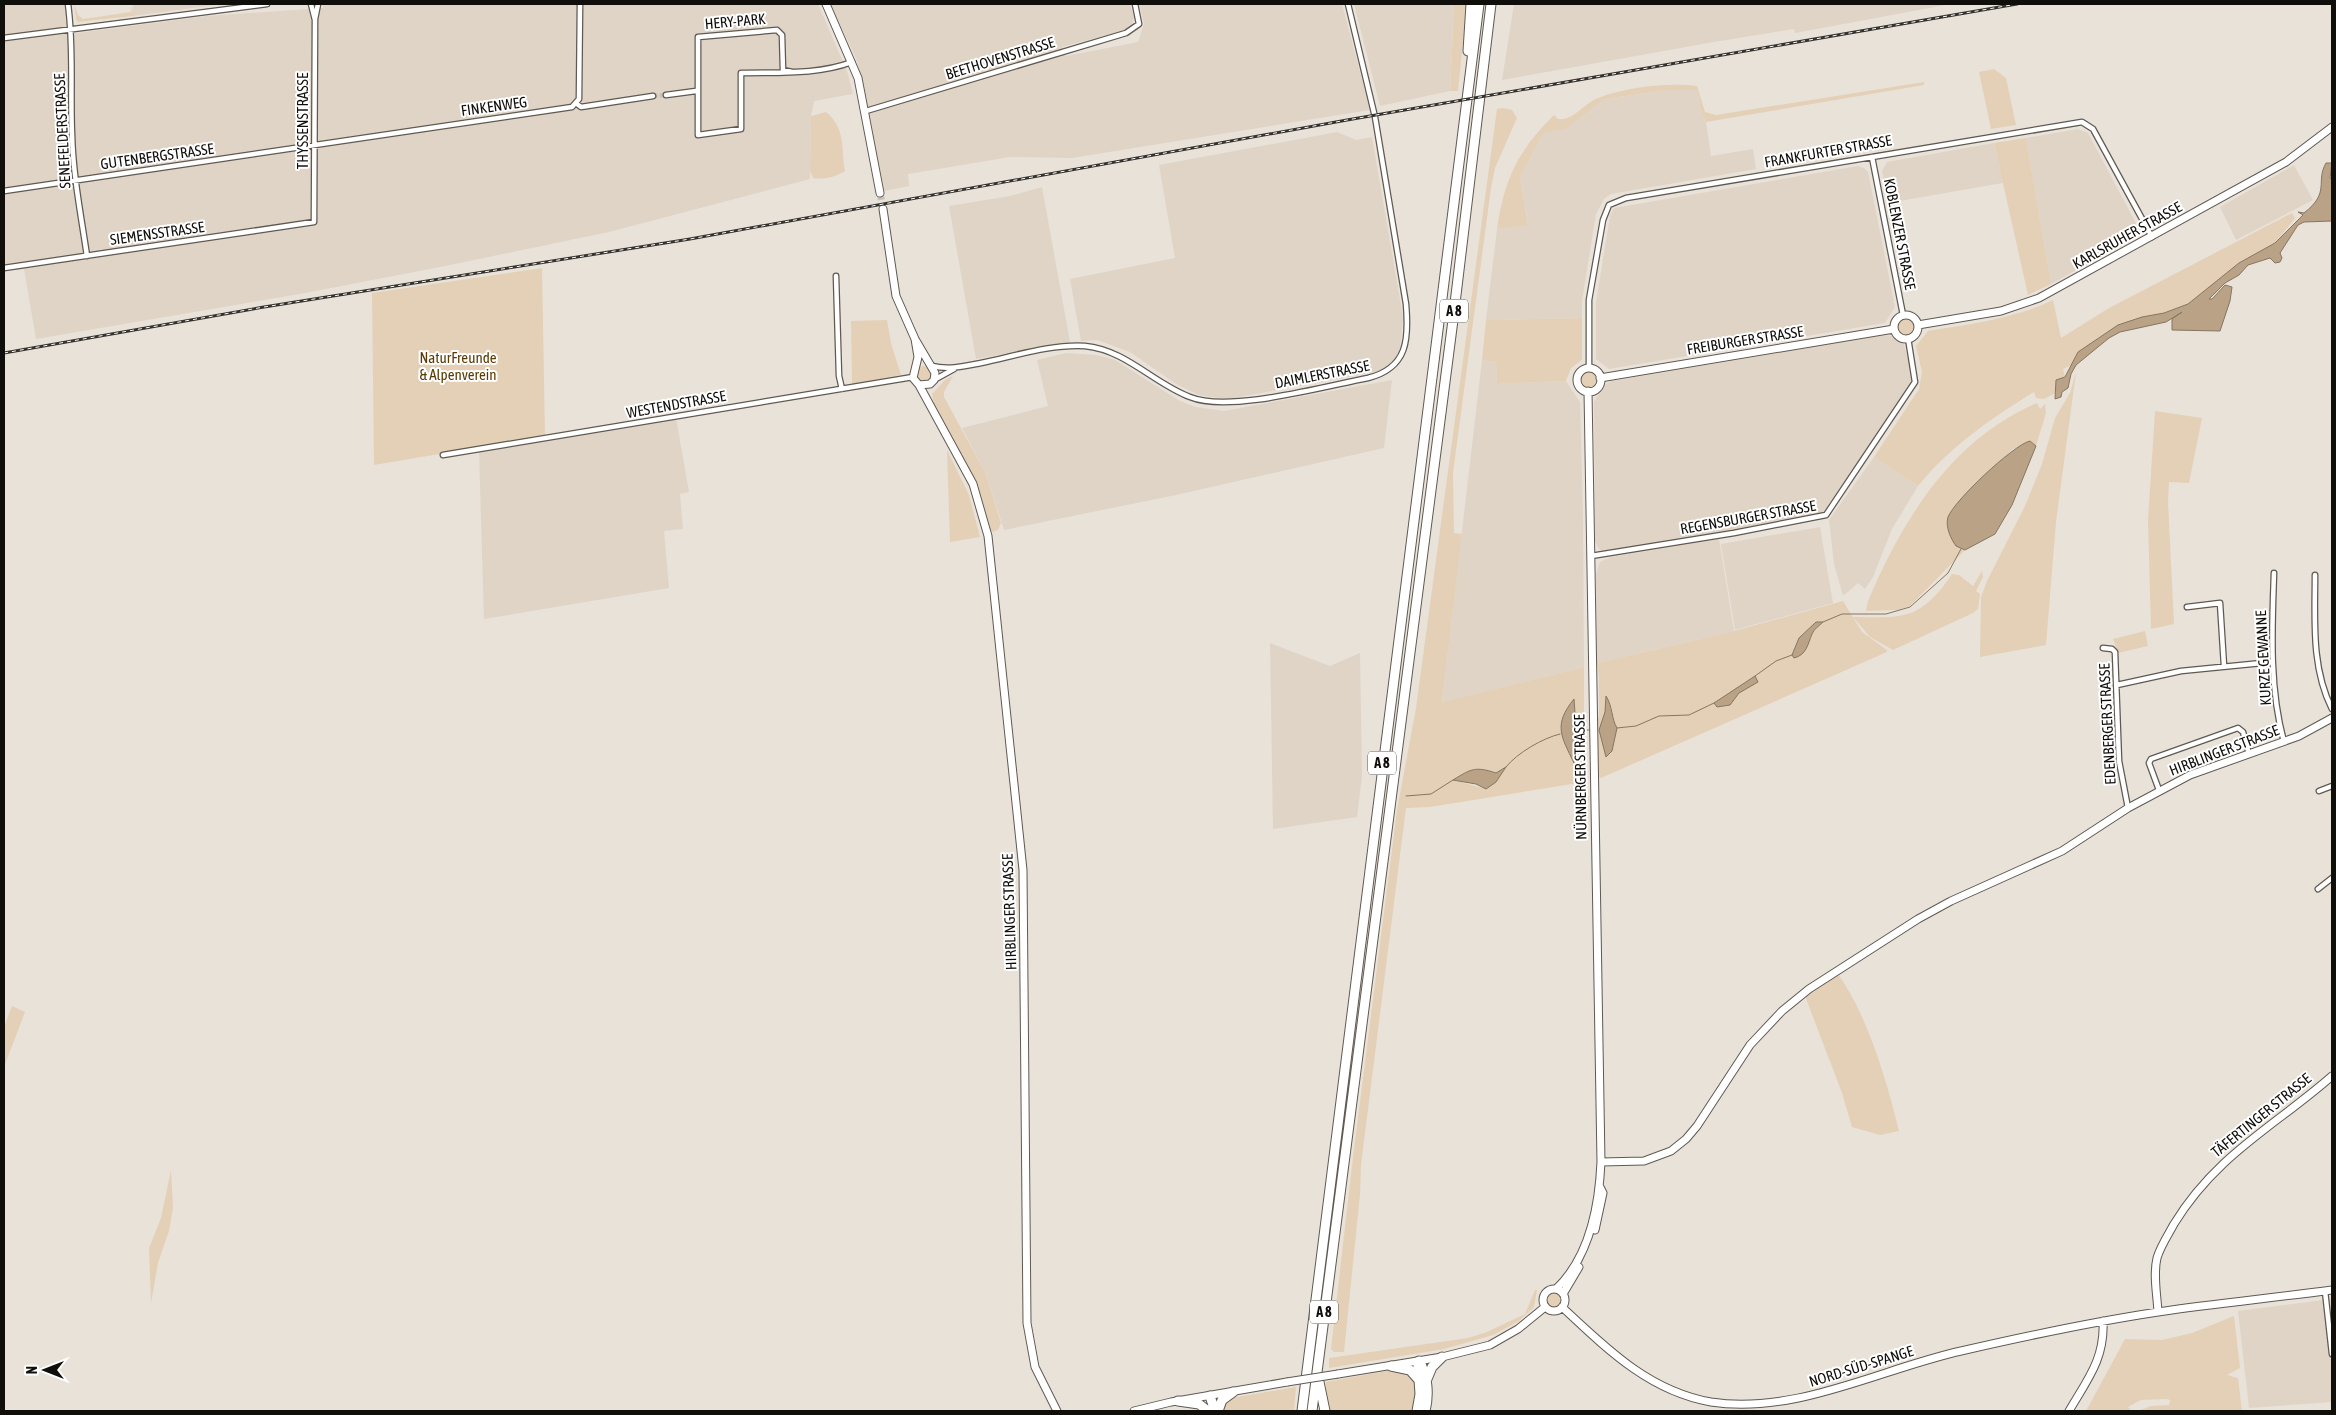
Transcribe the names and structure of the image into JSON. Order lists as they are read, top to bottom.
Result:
{
  "streets": {
    "highway": ["A 8"],
    "street": [
      "HERY-PARK",
      "BEETHOVENSTRASSE",
      "FINKENWEG",
      "THYSSENSTRASSE",
      "SENEFELDERSTRASSE",
      "FRANKFURTER STRASSE",
      "GUTENBERGSTRASSE",
      "SIEMENSSTRASSE",
      "KOBLENZER STRASSE",
      "KARLSRUHER STRASSE",
      "FREIBURGER STRASSE",
      "DAIMLERSTRASSE",
      "WESTENDSTRASSE",
      "REGENSBURGER STRASSE",
      "KURZE GEWANNE",
      "EDENBERGER STRASSE",
      "HIRBLINGER STRASSE",
      "NÜRNBERGER STRASSE",
      "TÄFERTINGER STRASSE",
      "NORD-SÜD-SPANGE"
    ]
  },
  "crossings": [
    ["FINKENWEG", "THYSSENSTRASSE"],
    ["FINKENWEG", "GUTENBERGSTRASSE"],
    ["THYSSENSTRASSE", "GUTENBERGSTRASSE"],
    ["THYSSENSTRASSE", "SIEMENSSTRASSE"],
    ["SENEFELDERSTRASSE", "GUTENBERGSTRASSE"],
    ["SENEFELDERSTRASSE", "SIEMENSSTRASSE"],
    ["FRANKFURTER STRASSE", "KOBLENZER STRASSE"],
    ["FRANKFURTER STRASSE", "KARLSRUHER STRASSE"],
    ["FRANKFURTER STRASSE", "FREIBURGER STRASSE"],
    ["FRANKFURTER STRASSE", "NÜRNBERGER STRASSE"],
    ["KOBLENZER STRASSE", "KARLSRUHER STRASSE"],
    ["KOBLENZER STRASSE", "FREIBURGER STRASSE"],
    ["KOBLENZER STRASSE", "REGENSBURGER STRASSE"],
    ["KARLSRUHER STRASSE", "FREIBURGER STRASSE"],
    ["KARLSRUHER STRASSE", "REGENSBURGER STRASSE"],
    ["FREIBURGER STRASSE", "REGENSBURGER STRASSE"],
    ["FREIBURGER STRASSE", "NÜRNBERGER STRASSE"],
    ["DAIMLERSTRASSE", "WESTENDSTRASSE"],
    ["DAIMLERSTRASSE", "HIRBLINGER STRASSE"],
    ["WESTENDSTRASSE", "HIRBLINGER STRASSE"],
    ["REGENSBURGER STRASSE", "NÜRNBERGER STRASSE"],
    ["KURZE GEWANNE", "HIRBLINGER STRASSE"],
    ["EDENBERGER STRASSE", "HIRBLINGER STRASSE"],
    ["HIRBLINGER STRASSE", "NÜRNBERGER STRASSE"],
    ["TÄFERTINGER STRASSE", "NORD-SÜD-SPANGE"]
  ],
  "parks": ["NaturFreunde & Alpenverein"],
  "north": "left"
}
